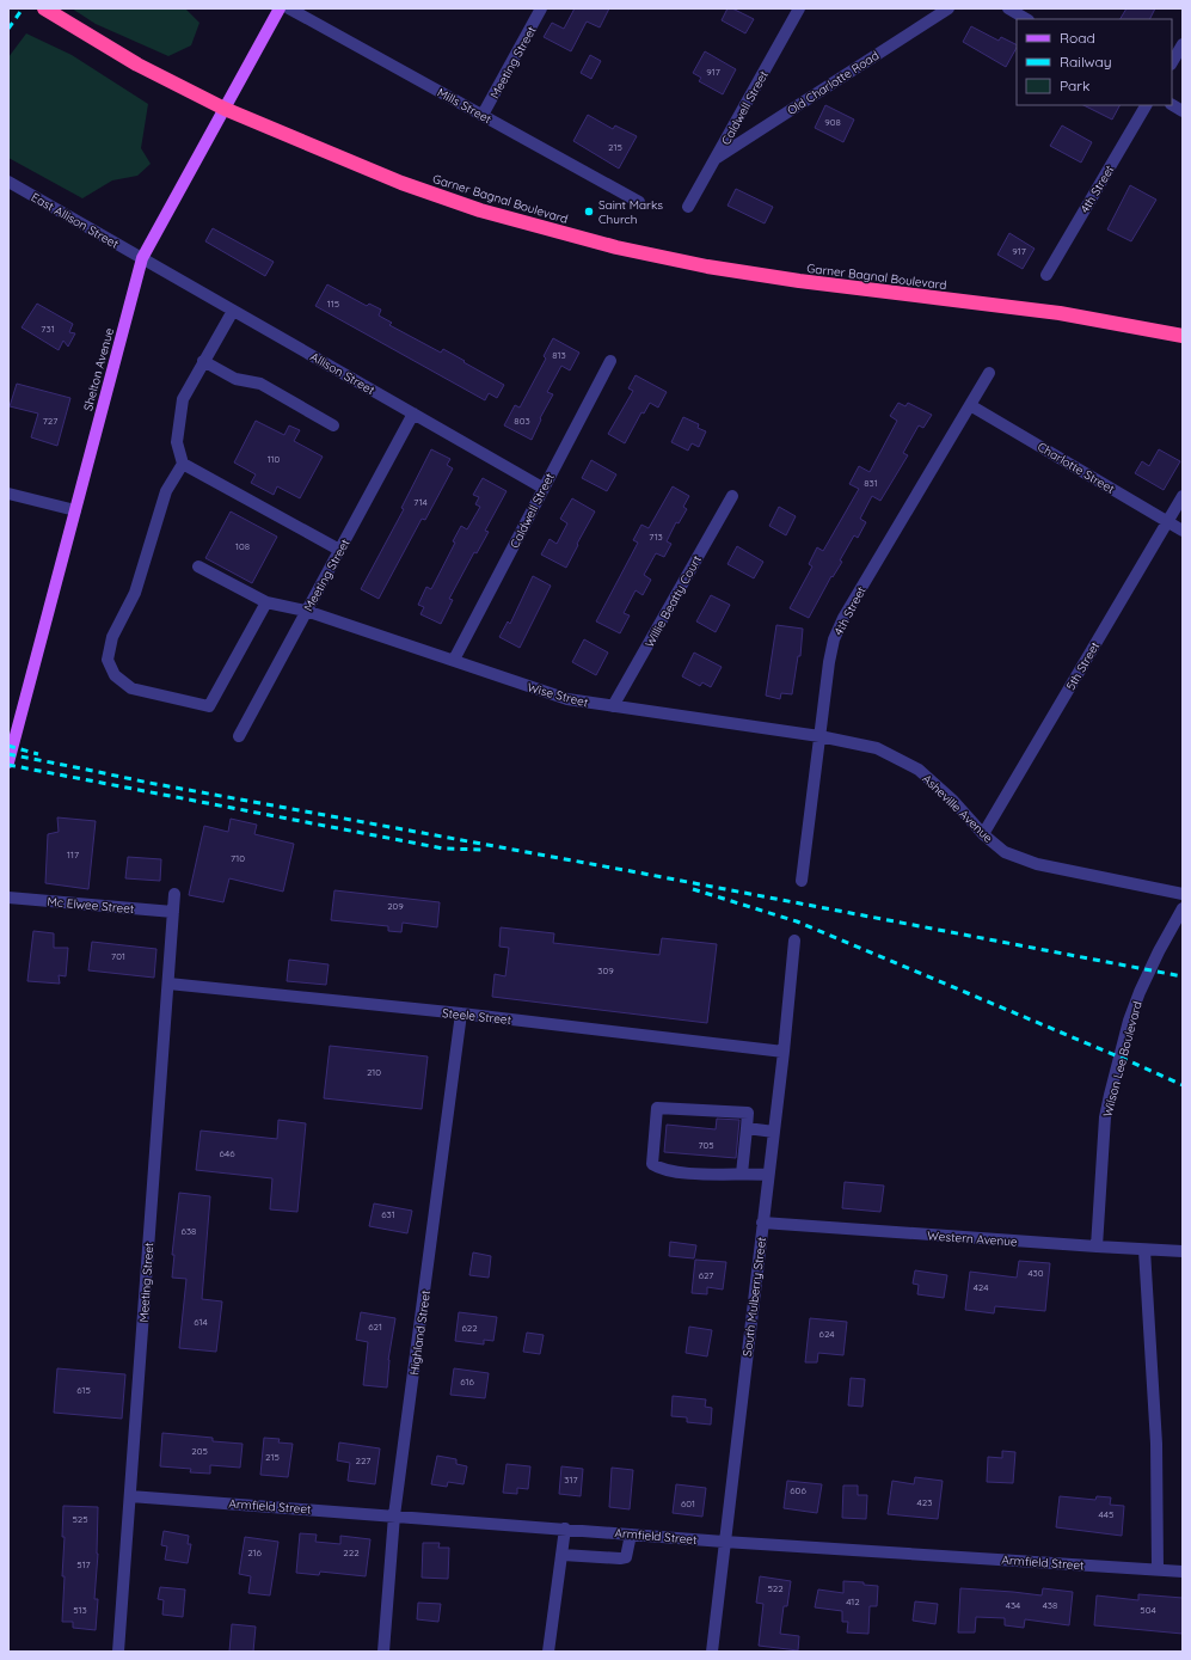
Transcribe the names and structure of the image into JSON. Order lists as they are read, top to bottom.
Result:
{
  "streets": {
    "highway": ["Garner Bagnal Boulevard"],
    "main road": ["Shelton Avenue"],
    "street": [
      "Meeting Street",
      "Old Charlotte Road",
      "Mills Street",
      "Caldwell Street",
      "4th Street",
      "East Allison Street",
      "Allison Street",
      "Charlotte Street",
      "Willie Beatty Court",
      "5th Street",
      "Wise Street",
      "Asheville Avenue",
      "Mc Elwee Street",
      "Steele Street",
      "Wilson Lee Boulevard",
      "Western Avenue",
      "South Mulberry Street",
      "Highland Street",
      "Armfield Street"
    ]
  },
  "crossings": [
    ["Meeting Street", "Mills Street"],
    ["Meeting Street", "Allison Street"],
    ["Meeting Street", "Wise Street"],
    ["Meeting Street", "Mc Elwee Street"],
    ["Meeting Street", "Steele Street"],
    ["Meeting Street", "Armfield Street"],
    ["Old Charlotte Road", "Caldwell Street"],
    ["Caldwell Street", "Allison Street"],
    ["Caldwell Street", "Wise Street"],
    ["4th Street", "Charlotte Street"],
    ["4th Street", "Wise Street"],
    ["4th Street", "Asheville Avenue"],
    ["Garner Bagnal Boulevard", "Shelton Avenue"],
    ["East Allison Street", "Shelton Avenue"],
    ["East Allison Street", "Allison Street"],
    ["Shelton Avenue", "Allison Street"],
    ["Charlotte Street", "5th Street"],
    ["Willie Beatty Court", "Wise Street"],
    ["5th Street", "Asheville Avenue"],
    ["Wise Street", "Asheville Avenue"],
    ["Steele Street", "South Mulberry Street"],
    ["Steele Street", "Highland Street"],
    ["Wilson Lee Boulevard", "Western Avenue"],
    ["Western Avenue", "South Mulberry Street"],
    ["South Mulberry Street", "Armfield Street"],
    ["Highland Street", "Armfield Street"]
  ],
  "places": ["Saint Marks Church"],
  "house_numbers": [
    "917",
    "908",
    "215",
    "917",
    "115",
    "731",
    "813",
    "727",
    "803",
    "110",
    "831",
    "714",
    "713",
    "108",
    "117",
    "710",
    "209",
    "701",
    "309",
    "210",
    "705",
    "646",
    "631",
    "638",
    "430",
    "627",
    "424",
    "614",
    "621",
    "622",
    "624",
    "616",
    "615",
    "205",
    "215",
    "227",
    "317",
    "606",
    "423",
    "601",
    "445",
    "525",
    "216",
    "222",
    "517",
    "522",
    "412",
    "434",
    "438",
    "513",
    "504"
  ],
  "legend": ["Road", "Railway", "Park"]
}
